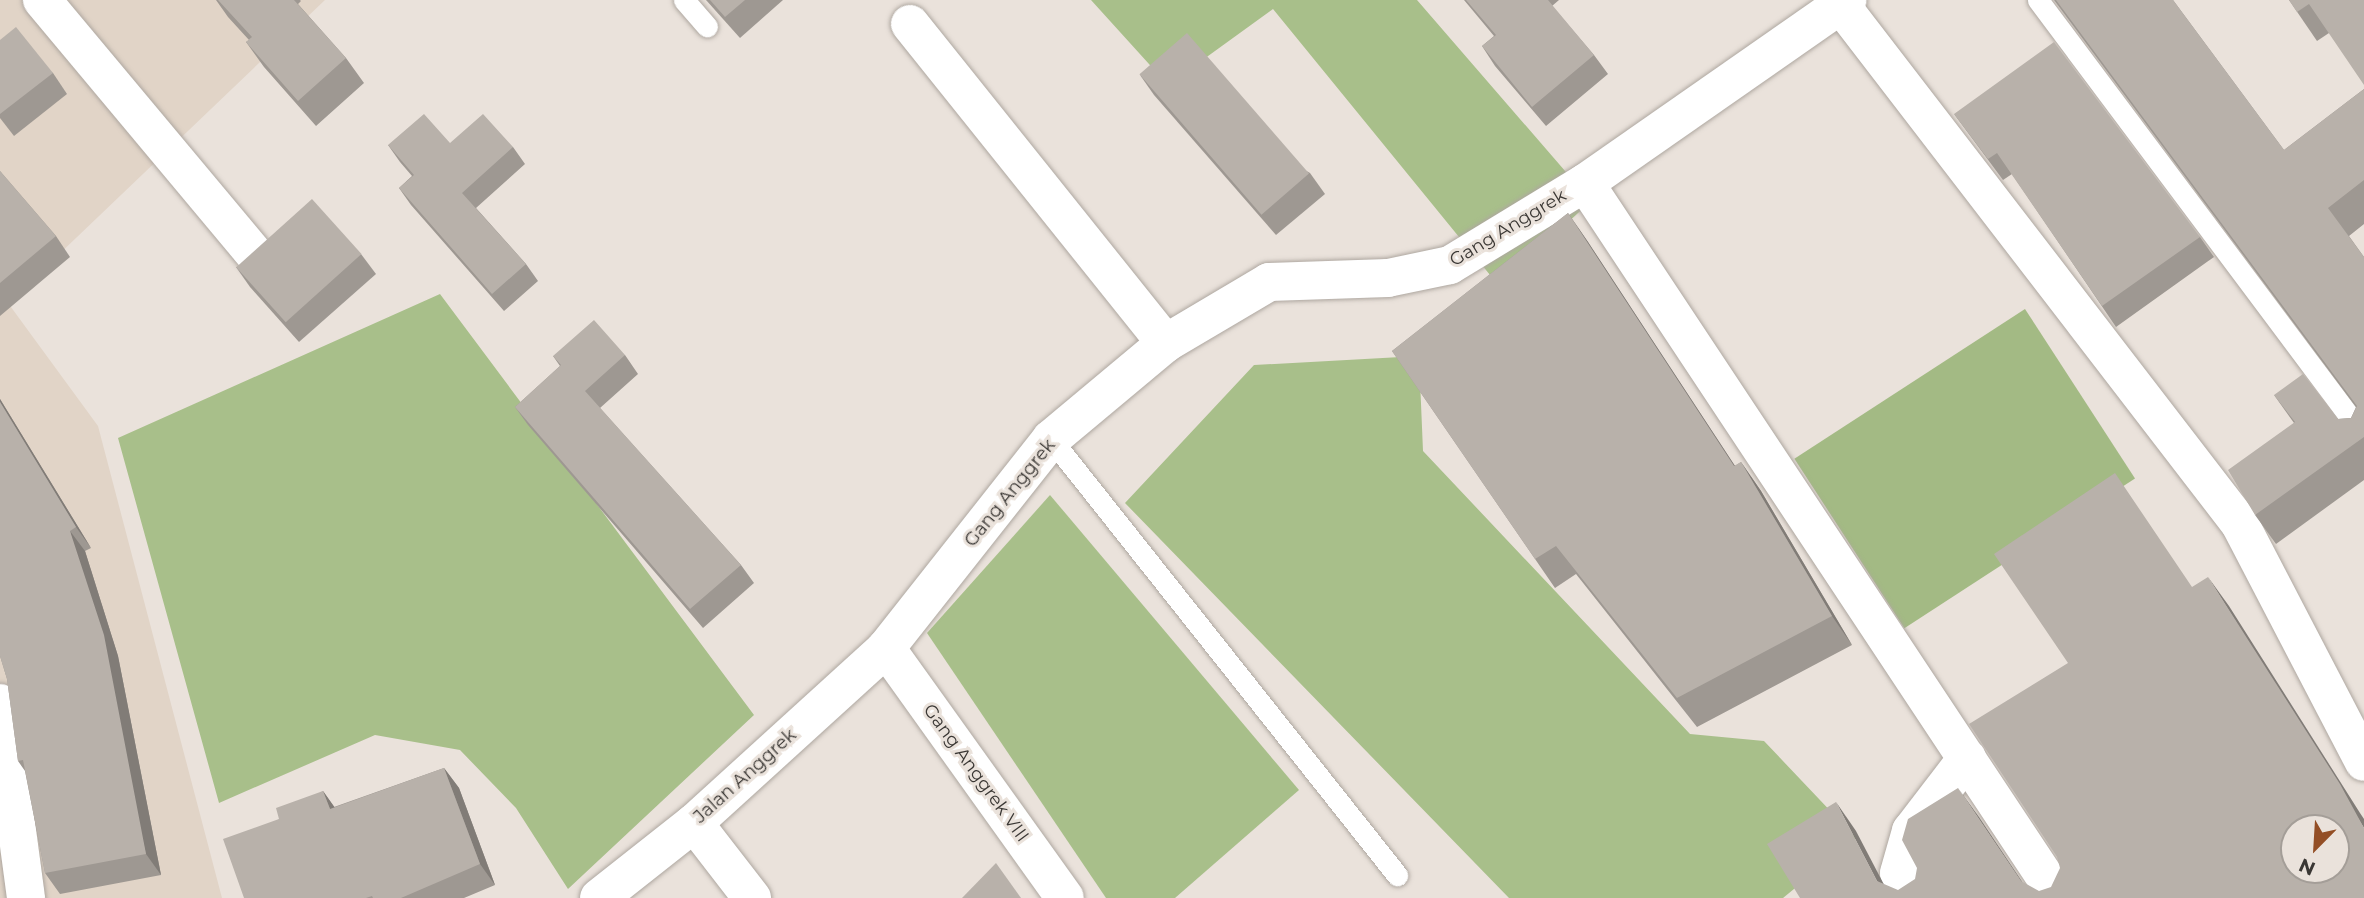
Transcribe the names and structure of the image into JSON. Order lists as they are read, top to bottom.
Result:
{
  "streets": {
    "street": ["Gang Anggrek", "Gang Anggrek VIII", "Jalan Anggrek"]
  },
  "crossings": [
    ["Gang Anggrek", "Gang Anggrek VIII"],
    ["Gang Anggrek", "Jalan Anggrek"],
    ["Gang Anggrek VIII", "Jalan Anggrek"]
  ],
  "north": "bottom left"
}
